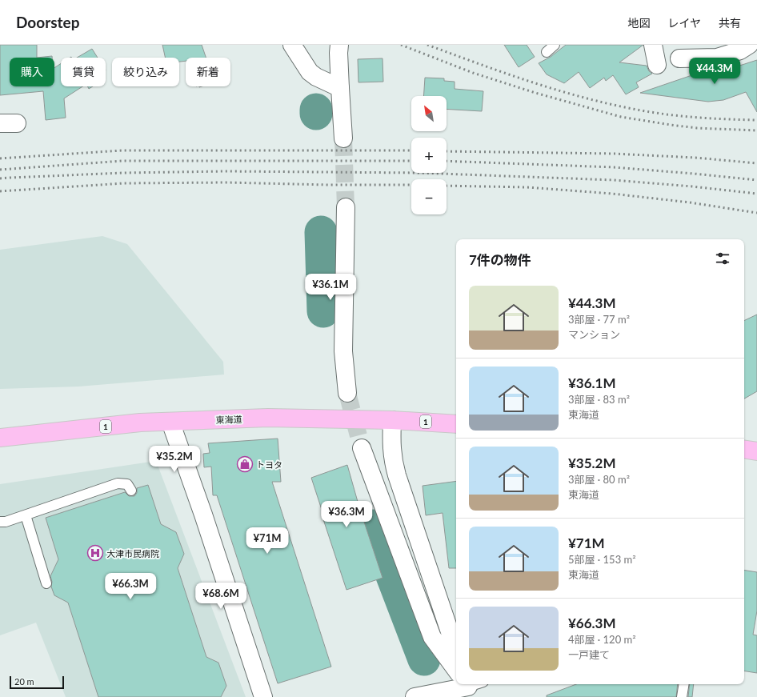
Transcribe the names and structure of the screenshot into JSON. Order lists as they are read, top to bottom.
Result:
{
  "streets": {
    "highway": ["東海道", "1"]
  },
  "places": {
    "shop": ["トヨタ"],
    "hospital": ["大津市民病院"]
  },
  "scale_bar": "20 m",
  "north": "top left",
  "page": {
    "header": "Doorstep",
    "nav": ["地図", "レイヤ", "共有"],
    "price": [
      "¥44.3M",
      "¥36.1M",
      "¥35.2M",
      "¥36.3M",
      "¥71M",
      "¥66.3M",
      "¥68.6M"
    ],
    "chip": [
      "購入",
      "賃貸",
      "絞り込み",
      "新着"
    ],
    "map_buttons": ["+", "−"],
    "heading": "7件の物件",
    "list": [
      {
        "name": "¥44.3M",
        "note": "3部屋 · 77 m² · マンション"
      },
      {
        "name": "¥36.1M",
        "note": "3部屋 · 83 m² · 東海道"
      },
      {
        "name": "¥35.2M",
        "note": "3部屋 · 80 m² · 東海道"
      },
      {
        "name": "¥71M",
        "note": "5部屋 · 153 m² · 東海道"
      },
      {
        "name": "¥66.3M",
        "note": "4部屋 · 120 m² · 一戸建て"
      }
    ],
    "scale": "20 m"
  }
}
